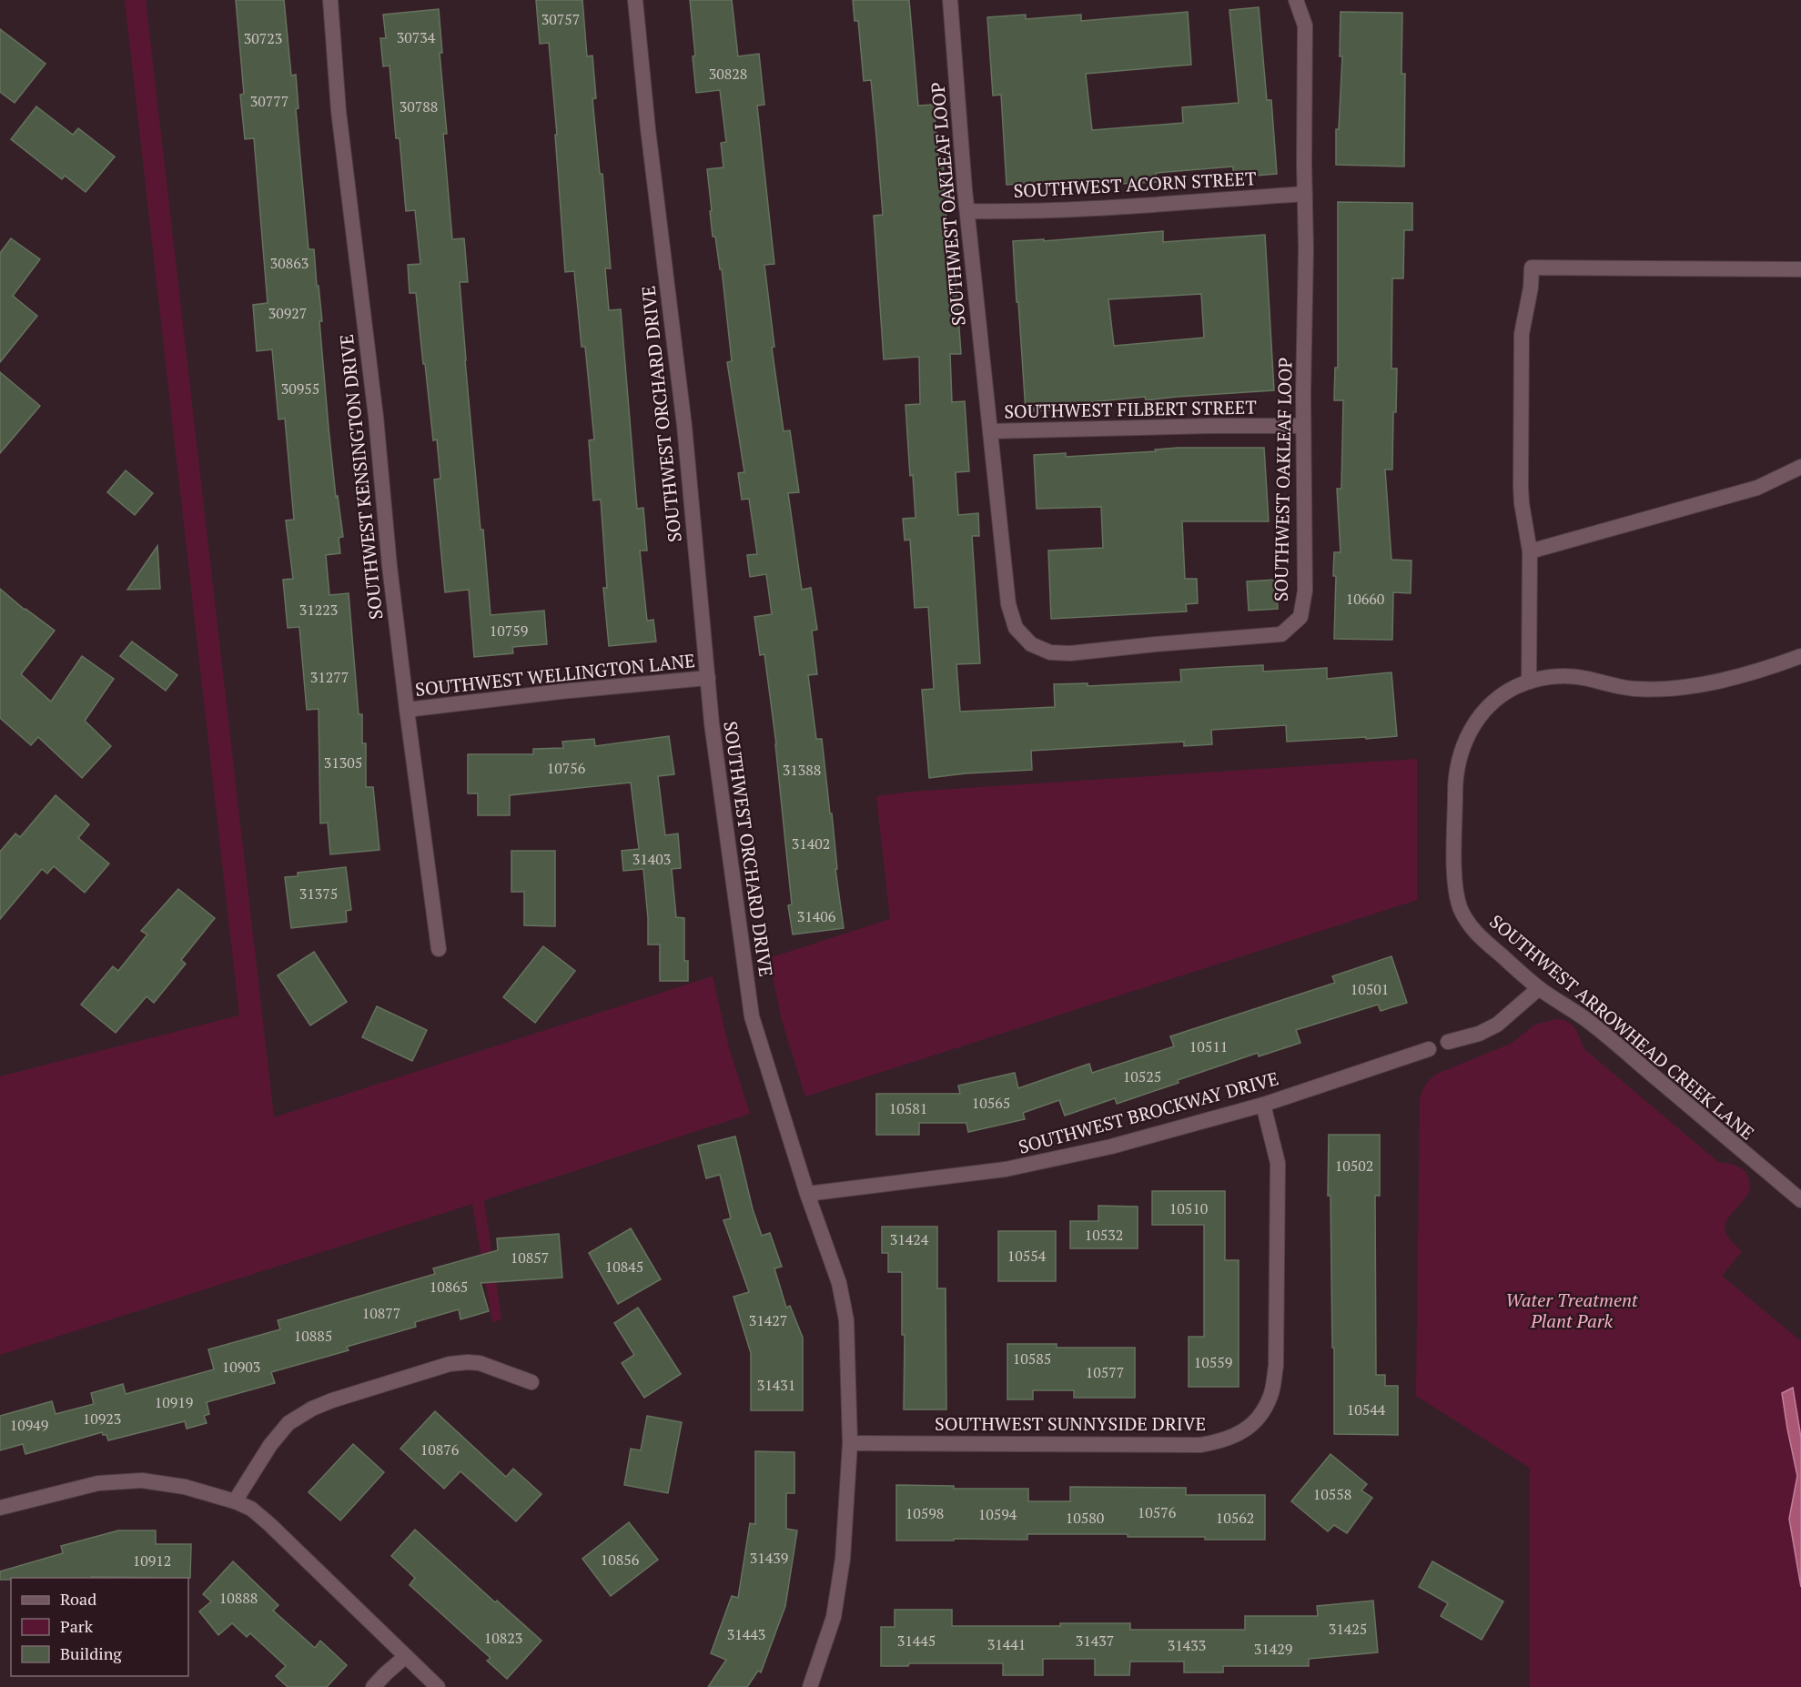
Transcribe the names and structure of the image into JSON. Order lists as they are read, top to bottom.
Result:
{
  "streets": {
    "street": [
      "SOUTHWEST ACORN STREET",
      "SOUTHWEST OAKLEAF LOOP",
      "SOUTHWEST FILBERT STREET",
      "SOUTHWEST ORCHARD DRIVE",
      "SOUTHWEST KENSINGTON DRIVE",
      "SOUTHWEST WELLINGTON LANE",
      "SOUTHWEST ARROWHEAD CREEK LANE",
      "SOUTHWEST BROCKWAY DRIVE",
      "SOUTHWEST SUNNYSIDE DRIVE"
    ]
  },
  "crossings": [
    ["SOUTHWEST ACORN STREET", "SOUTHWEST OAKLEAF LOOP"],
    ["SOUTHWEST OAKLEAF LOOP", "SOUTHWEST FILBERT STREET"],
    ["SOUTHWEST ORCHARD DRIVE", "SOUTHWEST WELLINGTON LANE"],
    ["SOUTHWEST ORCHARD DRIVE", "SOUTHWEST BROCKWAY DRIVE"],
    ["SOUTHWEST ORCHARD DRIVE", "SOUTHWEST SUNNYSIDE DRIVE"],
    ["SOUTHWEST KENSINGTON DRIVE", "SOUTHWEST WELLINGTON LANE"],
    ["SOUTHWEST BROCKWAY DRIVE", "SOUTHWEST SUNNYSIDE DRIVE"]
  ],
  "parks": ["Water Treatment Plant Park"],
  "house_numbers": [
    "30757",
    "30734",
    "30723",
    "30828",
    "30777",
    "30788",
    "30863",
    "30927",
    "30955",
    "10660",
    "31223",
    "10759",
    "31277",
    "31305",
    "10756",
    "31388",
    "31402",
    "31403",
    "31375",
    "31406",
    "10501",
    "10511",
    "10525",
    "10565",
    "10581",
    "10502",
    "10510",
    "10532",
    "31424",
    "10554",
    "10857",
    "10845",
    "10865",
    "10877",
    "31427",
    "10885",
    "10585",
    "10559",
    "10903",
    "10577",
    "31431",
    "10919",
    "10544",
    "10923",
    "10949",
    "10876",
    "10558",
    "10576",
    "10598",
    "10594",
    "10580",
    "10562",
    "31439",
    "10856",
    "10912",
    "10888",
    "31425",
    "31443",
    "10823",
    "31445",
    "31437",
    "31441",
    "31433",
    "31429"
  ],
  "legend": ["Road", "Park", "Building"]
}
